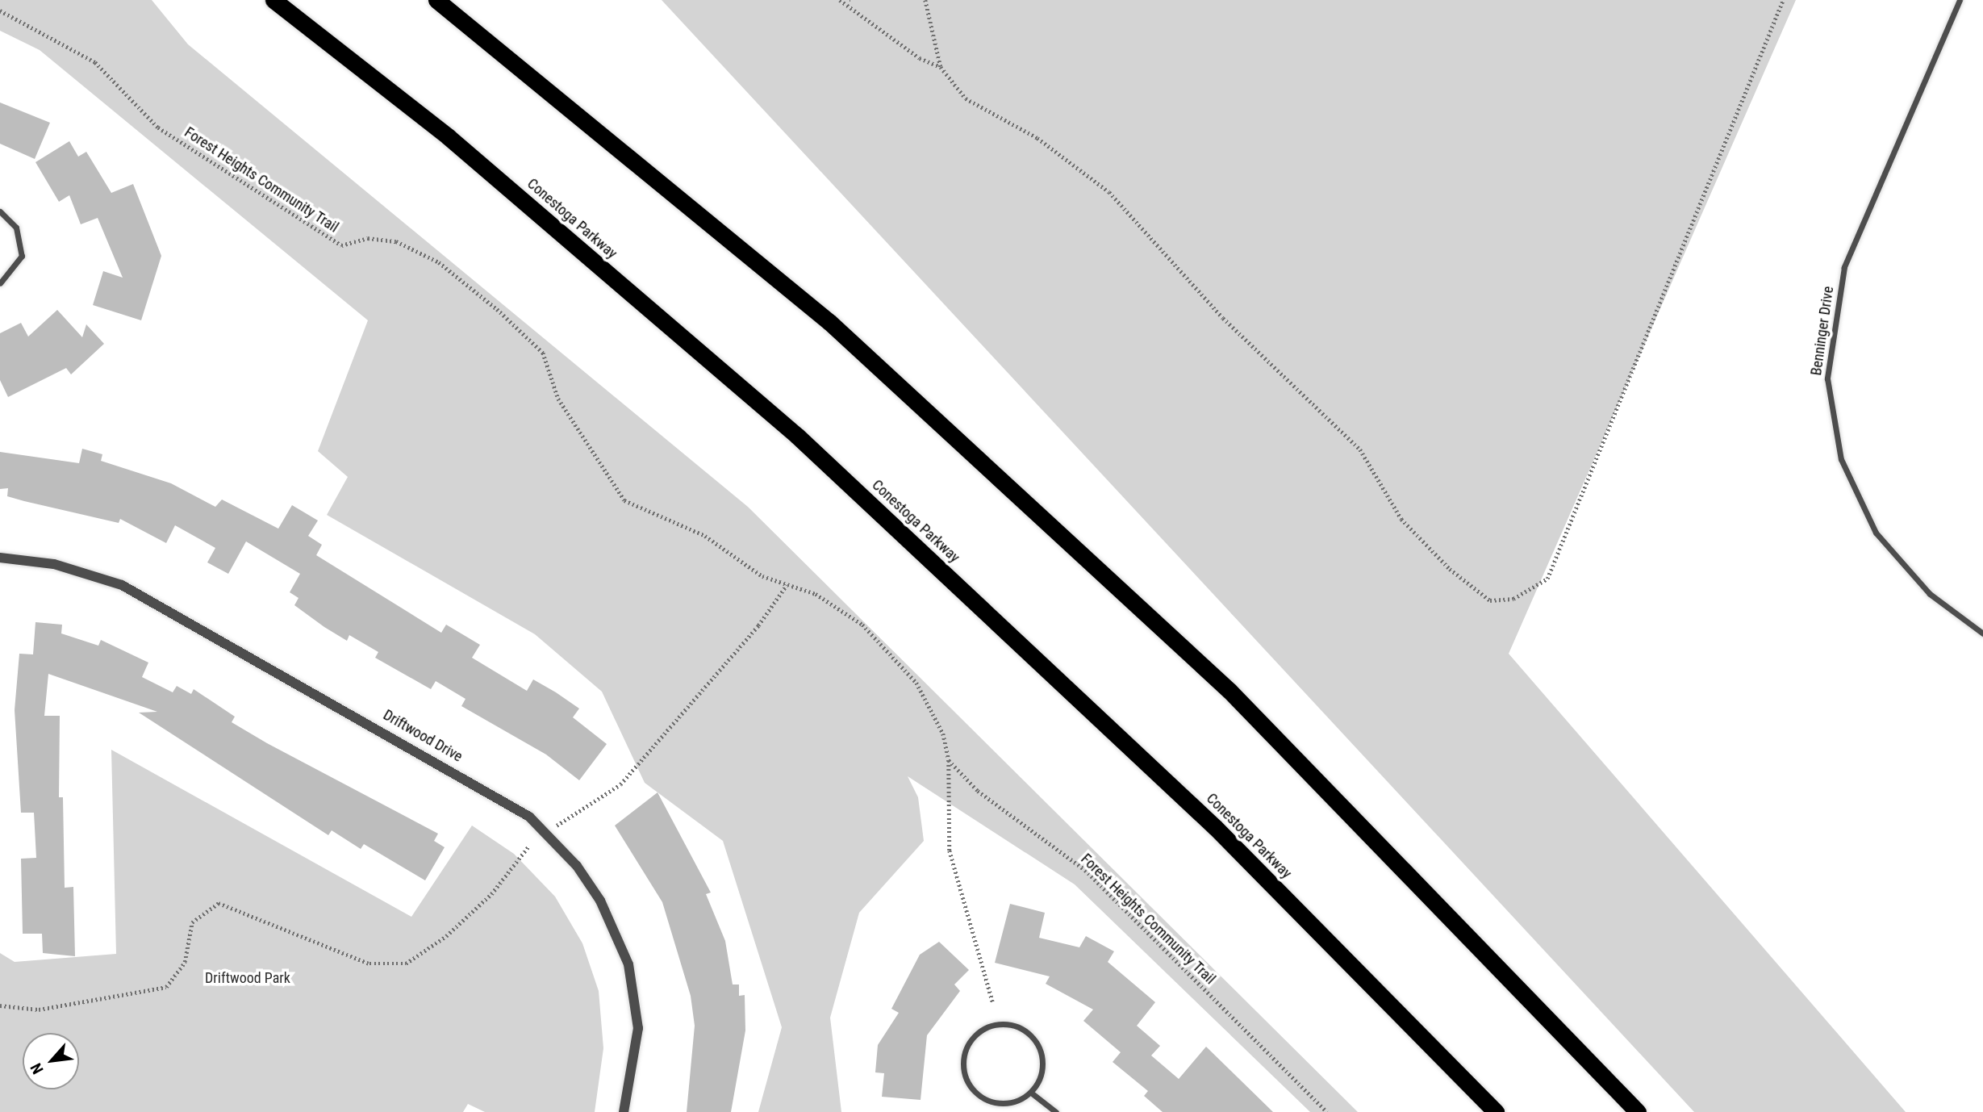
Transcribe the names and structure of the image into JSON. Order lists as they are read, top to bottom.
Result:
{
  "streets": {
    "highway": ["Conestoga Parkway"],
    "street": ["Benninger Drive", "Driftwood Drive"],
    "path": ["Forest Heights Community Trail"]
  },
  "parks": ["Driftwood Park"],
  "north": "bottom left"
}
